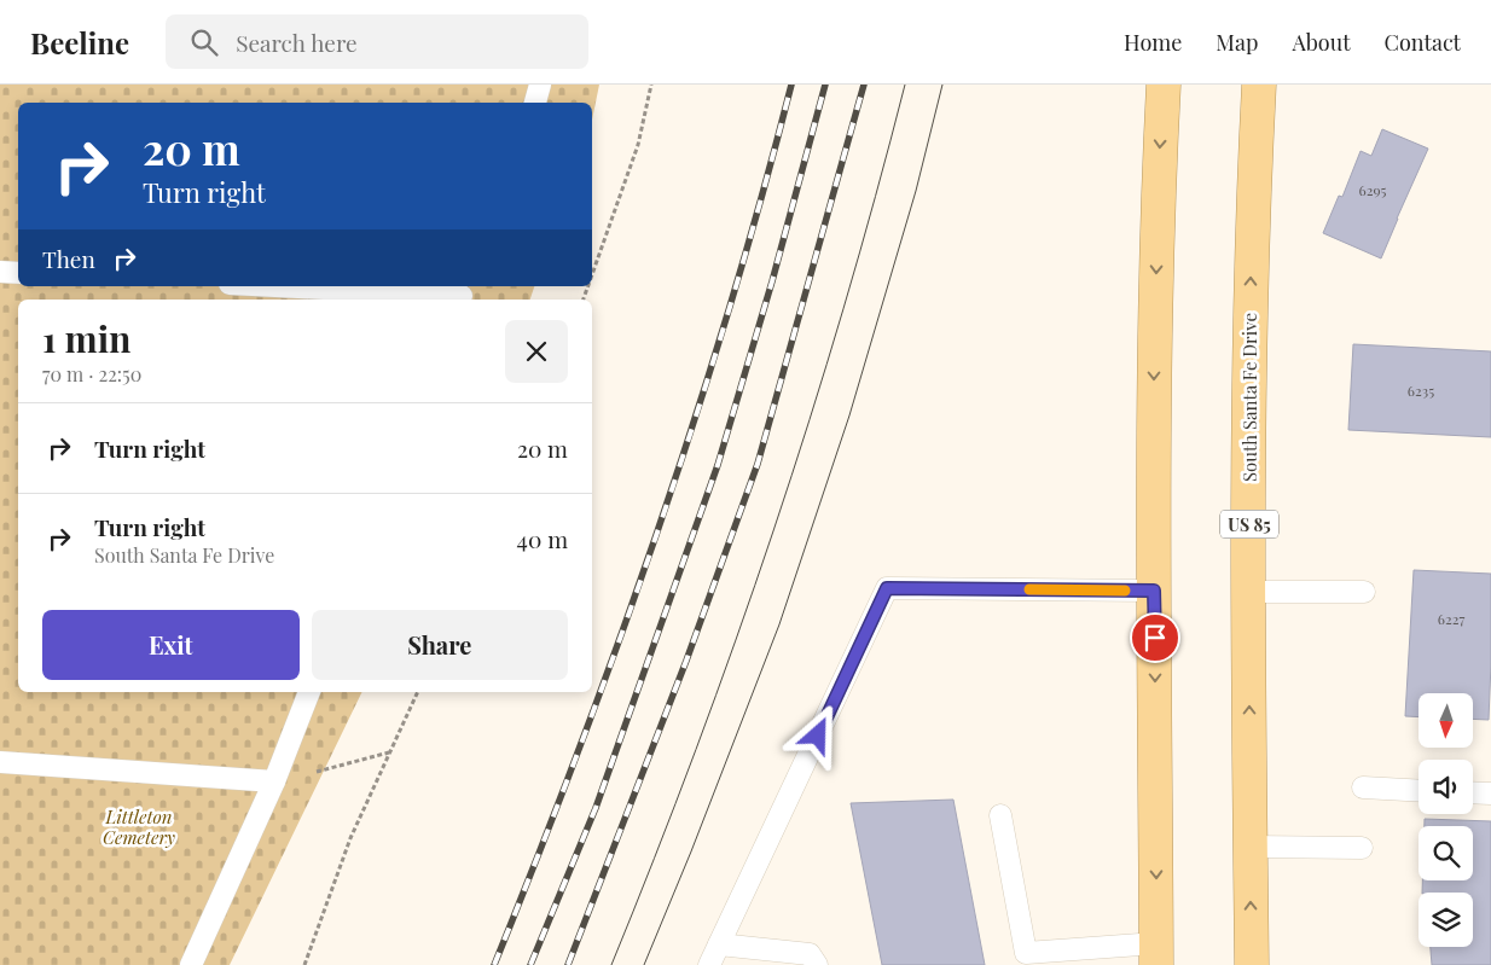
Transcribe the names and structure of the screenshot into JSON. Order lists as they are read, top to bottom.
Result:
{
  "streets": {
    "highway": ["South Santa Fe Drive", "US 85"]
  },
  "parks": ["Littleton Cemetery"],
  "house_numbers": ["6295", "6235", "6227"],
  "north": "bottom",
  "page": {
    "header": "Beeline",
    "search": "Search here",
    "nav": [
      "Home",
      "Map",
      "About",
      "Contact"
    ],
    "turn": ["20 m", "Turn right"],
    "then": "Then",
    "heading": ["1 min", "70 m · 22:50"],
    "list": [
      {
        "name": "Turn right",
        "value": "20 m"
      },
      {
        "name": "Turn right",
        "note": "South Santa Fe Drive",
        "value": "40 m"
      }
    ],
    "buttons": ["Exit", "Share"]
  }
}
